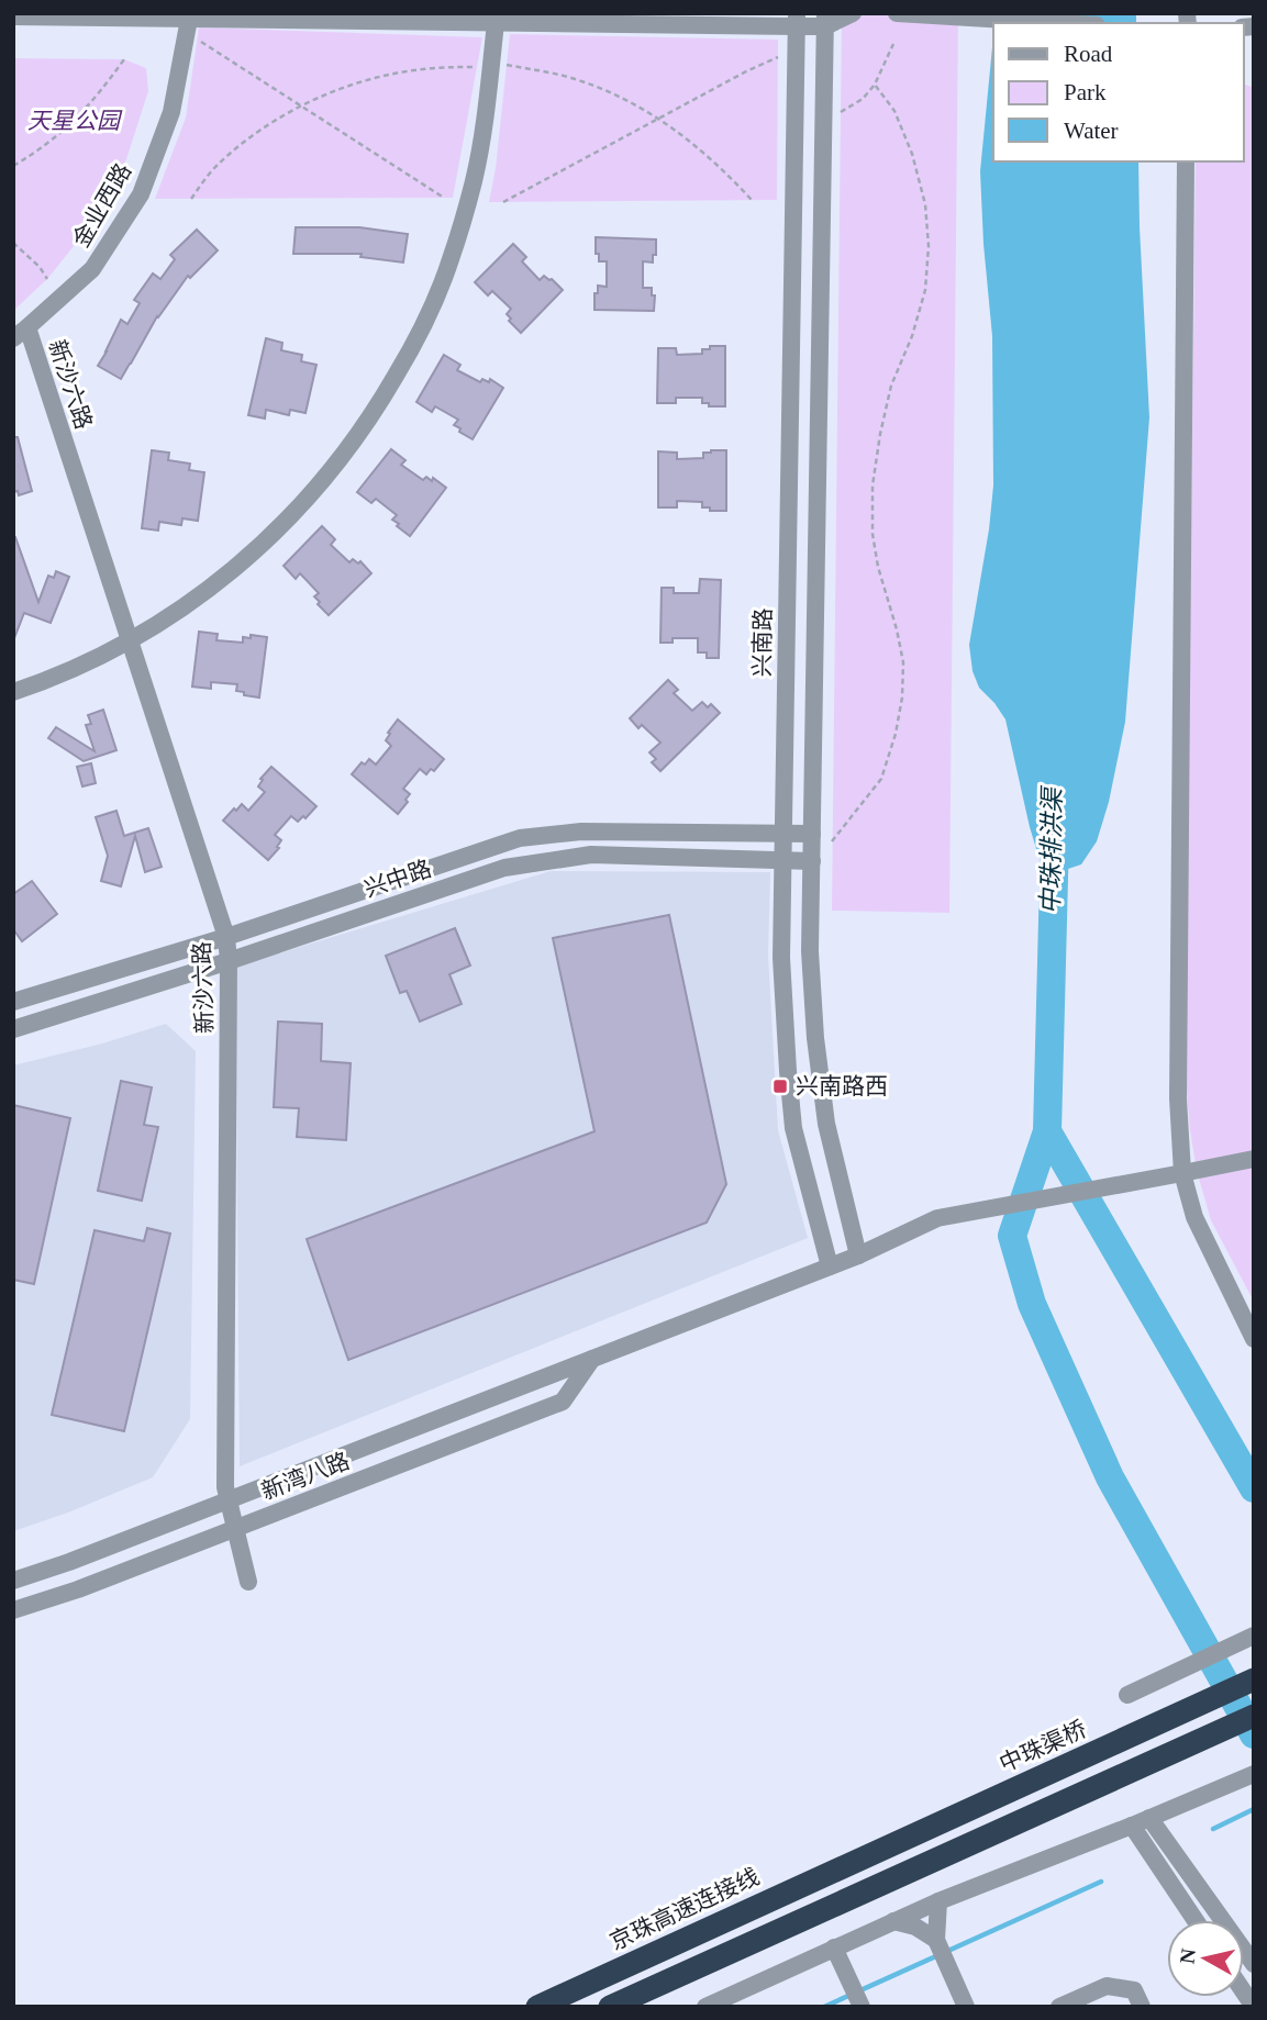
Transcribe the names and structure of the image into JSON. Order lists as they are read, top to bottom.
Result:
{
  "streets": {
    "highway": ["中珠渠桥", "京珠高速连接线"],
    "street": [
      "金业西路",
      "新沙六路",
      "兴南路",
      "兴中路",
      "新湾八路"
    ]
  },
  "crossings": [
    ["金业西路", "新沙六路"],
    ["新沙六路", "兴中路"],
    ["新沙六路", "新湾八路"],
    ["兴南路", "兴中路"],
    ["兴南路", "新湾八路"],
    ["中珠渠桥", "京珠高速连接线"]
  ],
  "water": ["中珠排洪渠"],
  "parks": ["天星公园"],
  "places": {
    "transit": ["兴南路西"]
  },
  "legend": ["Road", "Park", "Water"],
  "north": "left"
}
